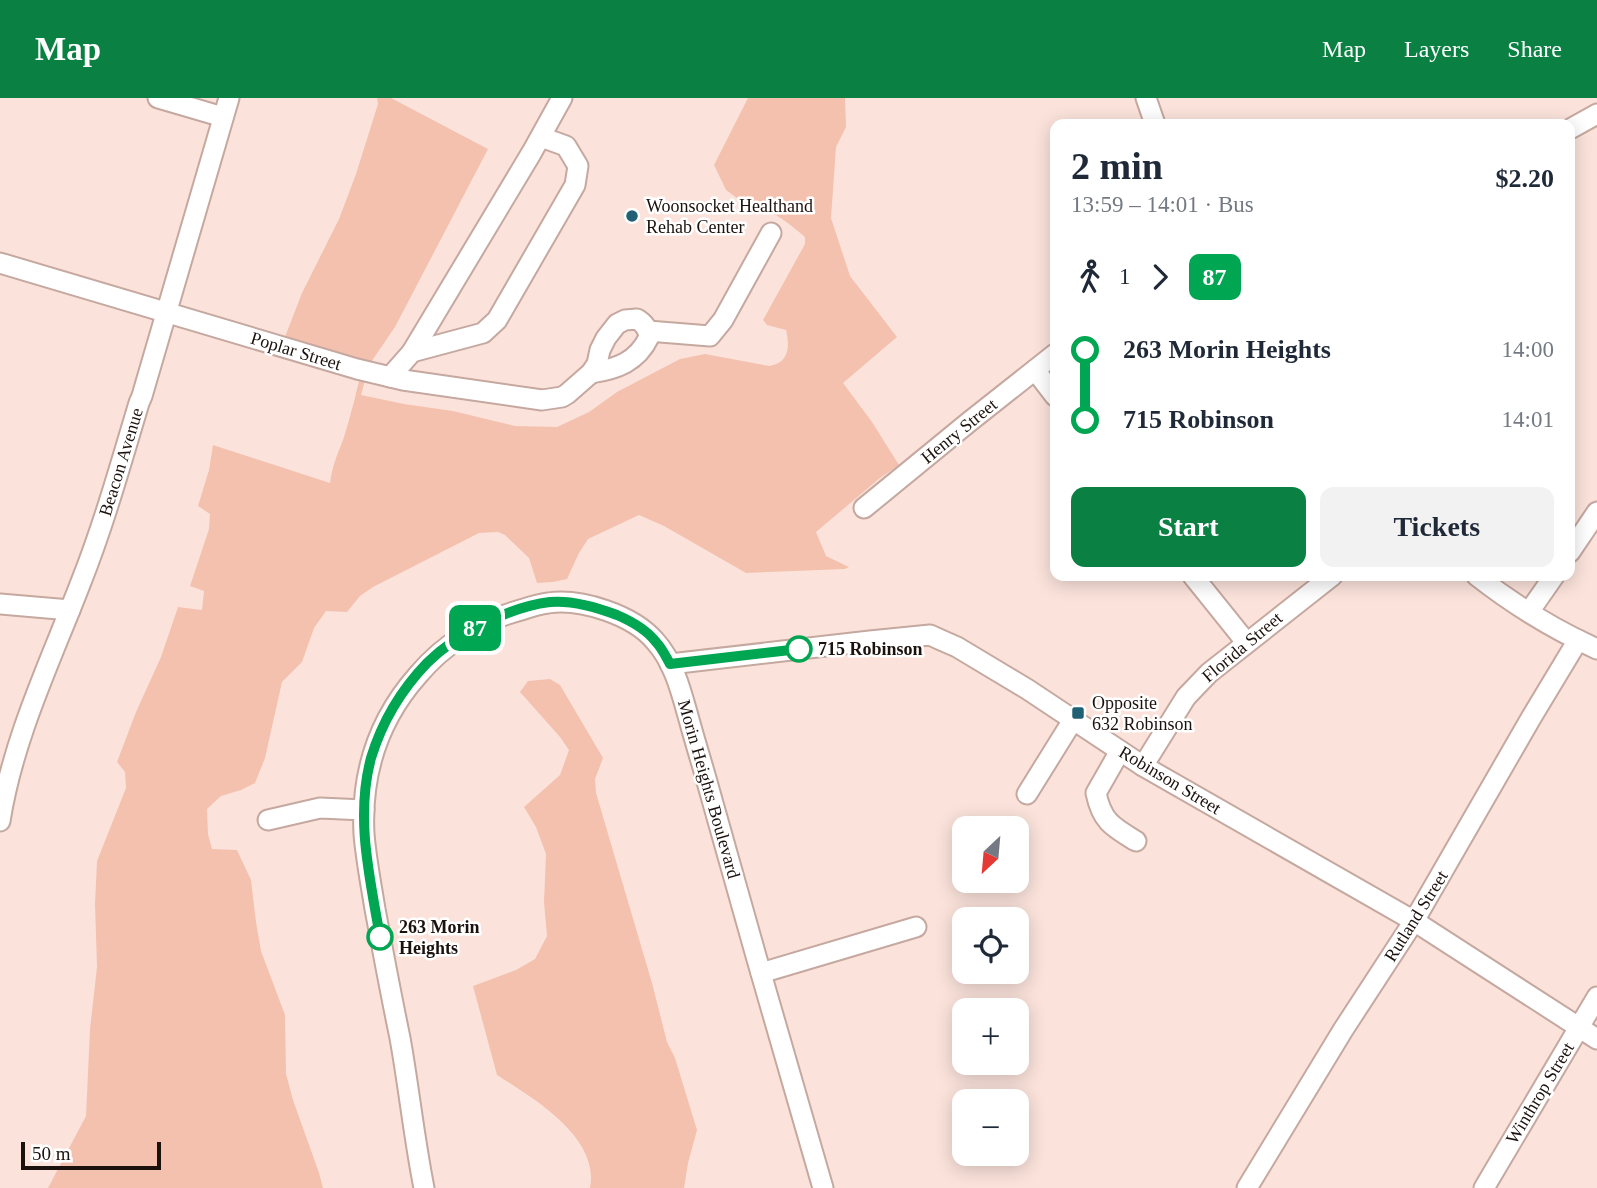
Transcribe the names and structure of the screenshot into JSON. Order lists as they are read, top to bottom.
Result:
{
  "streets": {
    "street": [
      "Poplar Street",
      "Henry Street",
      "Beacon Avenue",
      "Florida Street",
      "Robinson Street",
      "Morin Heights Boulevard",
      "Rutland Street",
      "Winthrop Street"
    ]
  },
  "crossings": [
    ["Poplar Street", "Beacon Avenue"],
    ["Florida Street", "Robinson Street"],
    ["Robinson Street", "Morin Heights Boulevard"],
    ["Robinson Street", "Rutland Street"],
    ["Robinson Street", "Winthrop Street"]
  ],
  "places": {
    "other": ["Woonsocket Healthand Rehab Center", "715 Robinson", "263 Morin Heights"],
    "transit": ["Opposite 632 Robinson"]
  },
  "lines": ["bus line 87"],
  "scale_bar": "50 m",
  "north": "bottom left",
  "page": {
    "header": "Map",
    "nav": ["Map", "Layers", "Share"],
    "on_map": "87",
    "heading": ["2 min", "13:59 – 14:01 · Bus", "$2.20"],
    "legs": ["1", "87"],
    "list": [
      {
        "name": "263 Morin Heights",
        "value": "14:00"
      },
      {
        "name": "715 Robinson",
        "value": "14:01"
      }
    ],
    "buttons": ["Start", "Tickets"],
    "map_buttons": ["+", "−"],
    "scale": "50 m"
  }
}
